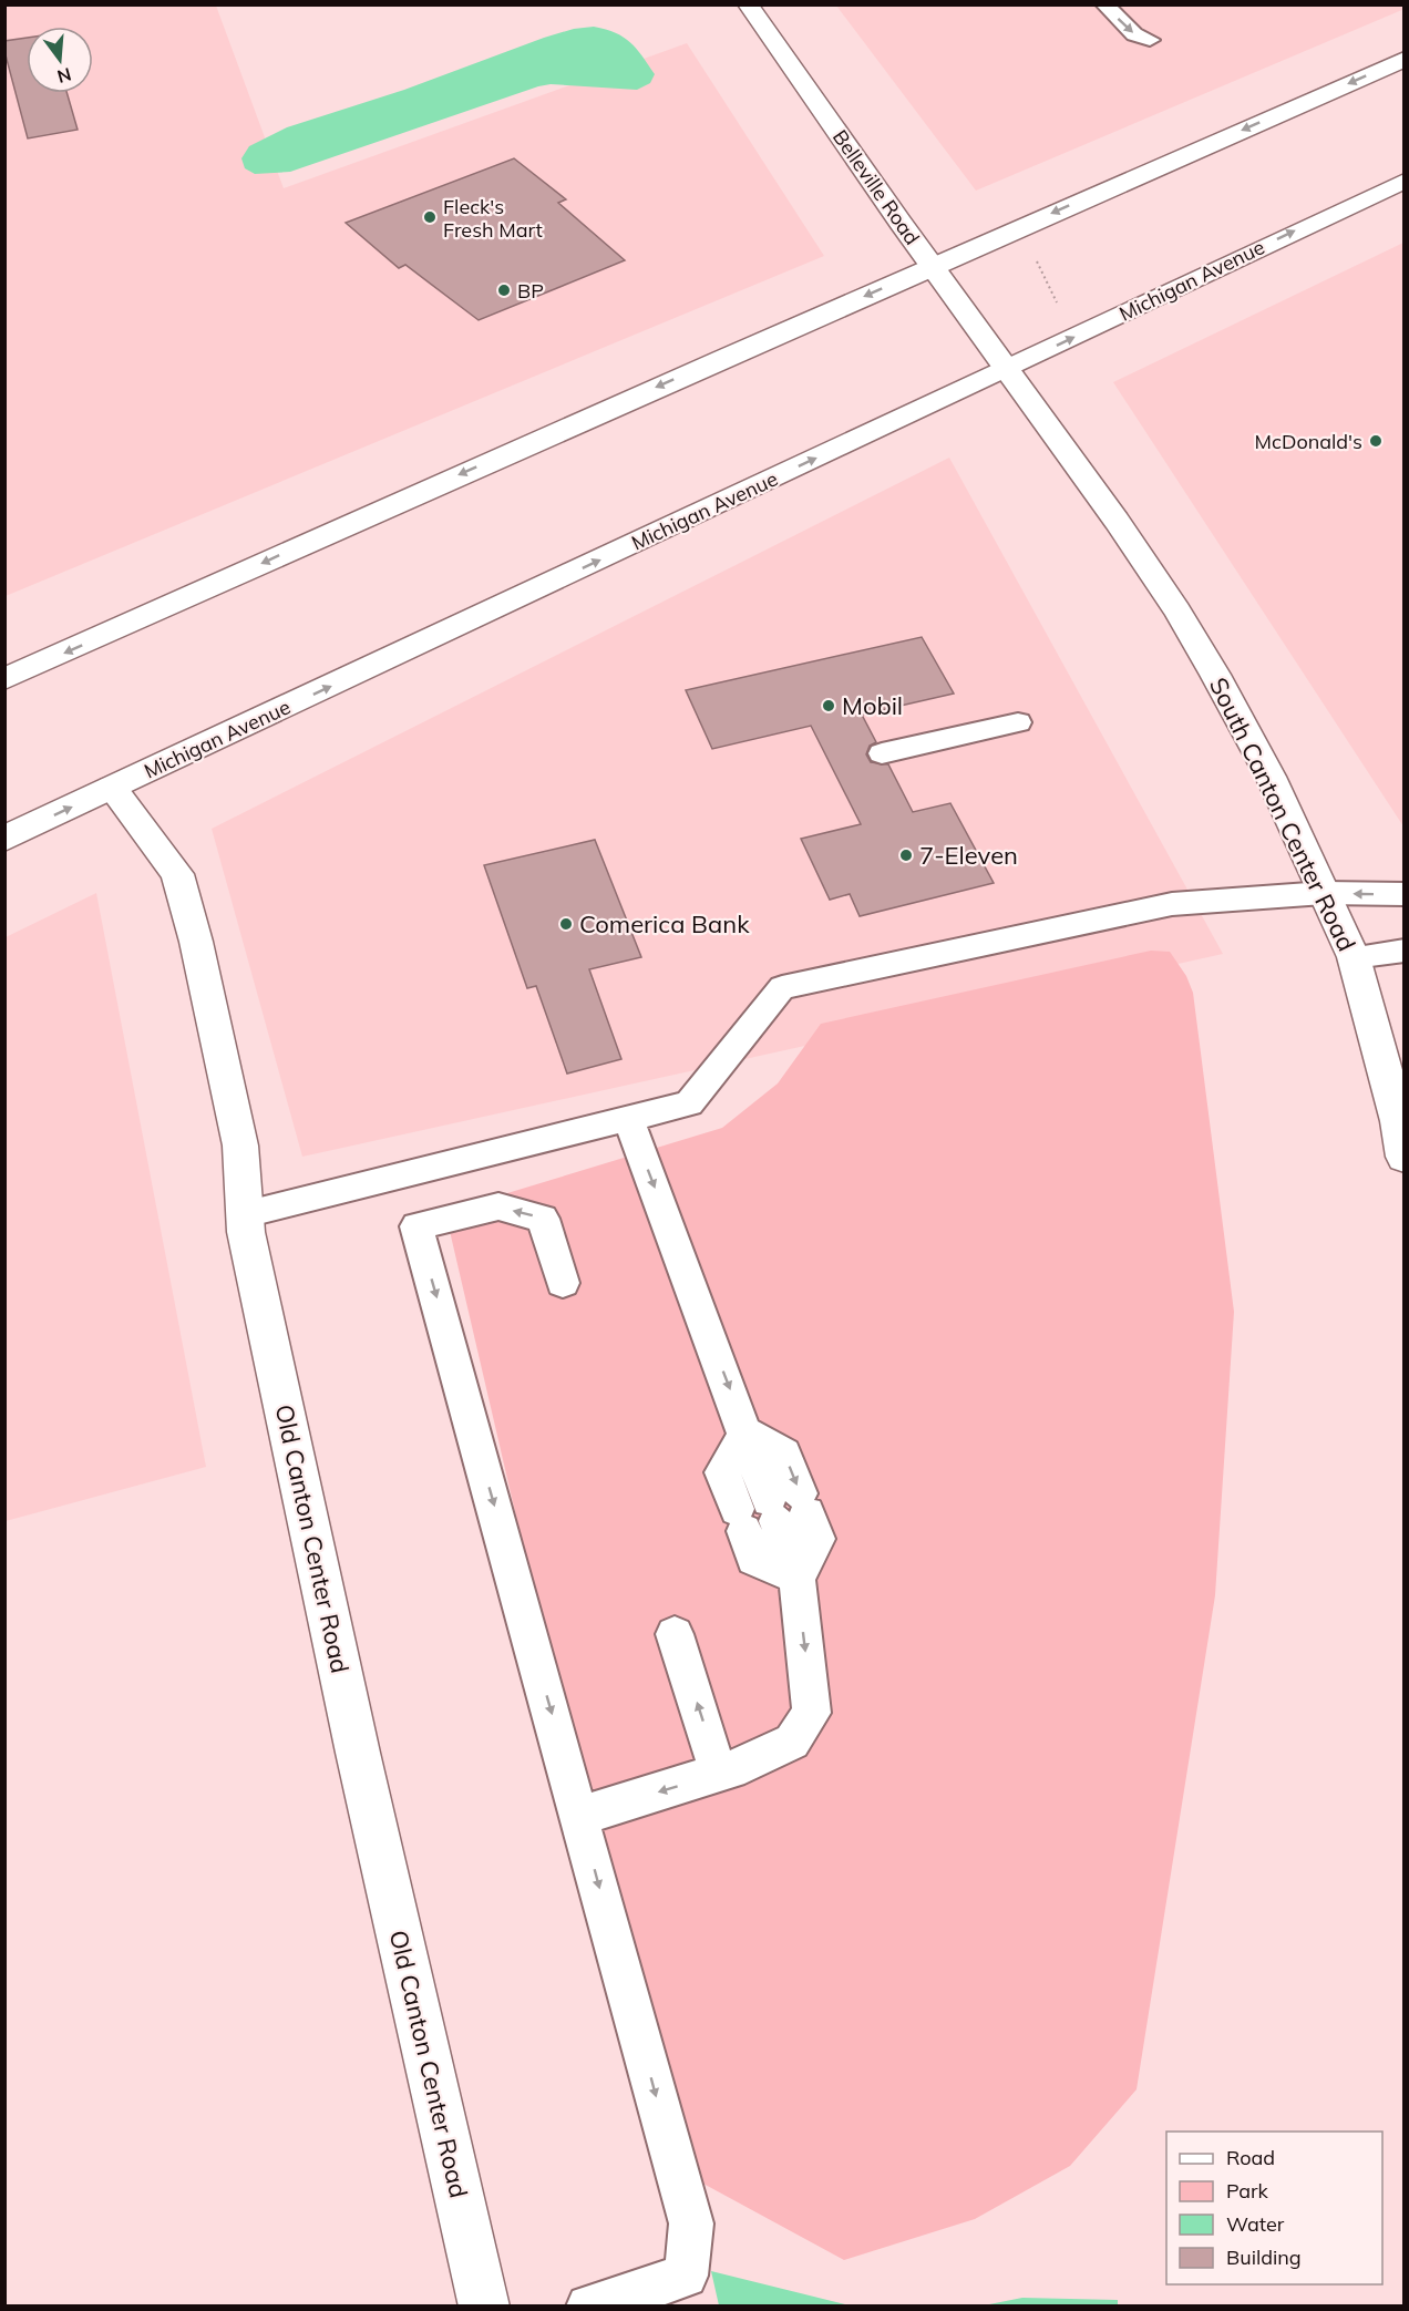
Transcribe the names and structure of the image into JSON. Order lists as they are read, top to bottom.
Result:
{
  "streets": {
    "main road": [
      "Belleville Road",
      "Michigan Avenue",
      "South Canton Center Road",
      "Old Canton Center Road"
    ]
  },
  "crossings": [
    ["Belleville Road", "Michigan Avenue"],
    ["Belleville Road", "South Canton Center Road"],
    ["Michigan Avenue", "South Canton Center Road"],
    ["Michigan Avenue", "Old Canton Center Road"]
  ],
  "places": [
    "Fleck's Fresh Mart",
    "BP",
    "McDonald's",
    "Mobil",
    "7-Eleven",
    "Comerica Bank"
  ],
  "legend": [
    "Road",
    "Park",
    "Water",
    "Building"
  ],
  "north": "bottom"
}
